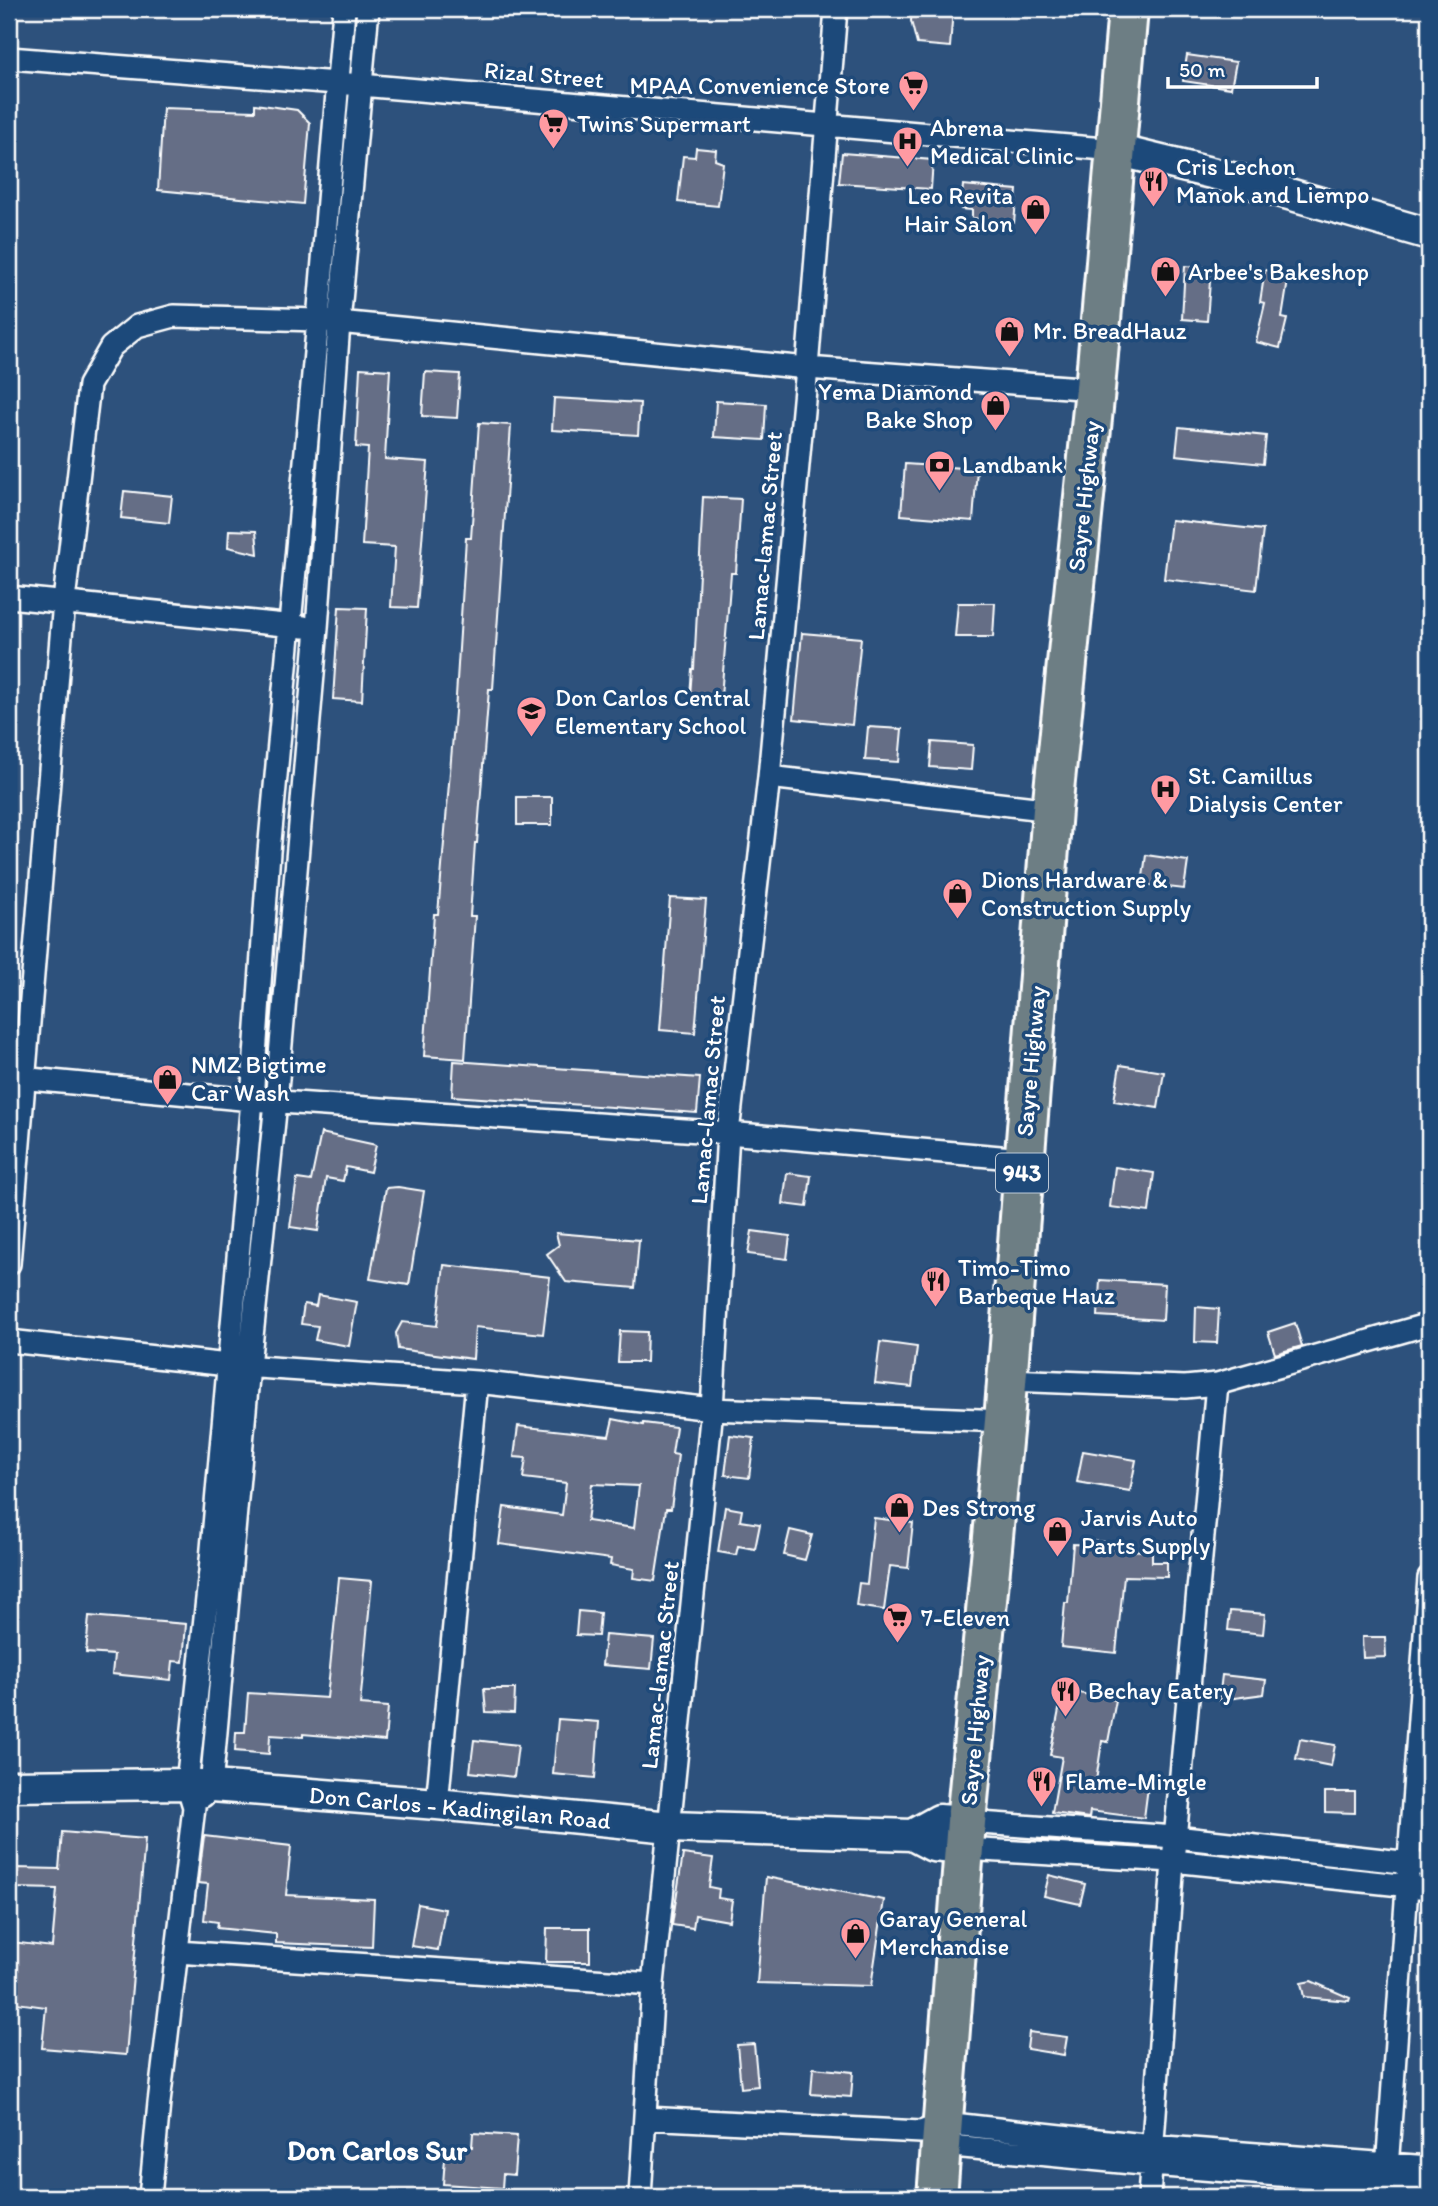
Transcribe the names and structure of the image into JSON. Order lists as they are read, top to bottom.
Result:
{
  "streets": {
    "highway": ["Sayre Highway", "943"],
    "main road": ["Don Carlos - Kadingilan Road"],
    "street": ["Rizal Street", "Lamac-lamac Street"]
  },
  "crossings": [
    ["Rizal Street", "Sayre Highway"],
    ["Rizal Street", "Lamac-lamac Street"],
    ["Sayre Highway", "Don Carlos - Kadingilan Road"],
    ["Lamac-lamac Street", "Don Carlos - Kadingilan Road"]
  ],
  "districts": ["Don Carlos Sur"],
  "places": {
    "supermarket": ["MPAA Convenience Store", "Twins Supermart", "7-Eleven"],
    "hospital": ["Abrena Medical Clinic", "St. Camillus Dialysis Center"],
    "restaurant": [
      "Cris Lechon Manok and Liempo",
      "Timo-Timo Barbeque Hauz",
      "Bechay Eatery",
      "Flame-Mingle"
    ],
    "shop": [
      "Leo Revita Hair Salon",
      "Arbee's Bakeshop",
      "Mr. BreadHauz",
      "Yema Diamond Bake Shop",
      "Dions Hardware & Construction Supply",
      "NMZ Bigtime Car Wash",
      "Des Strong",
      "Jarvis Auto Parts Supply",
      "Garay General Merchandise"
    ],
    "bank": ["Landbank"],
    "school or university": ["Don Carlos Central Elementary School"]
  },
  "scale_bar": "50 m"
}
